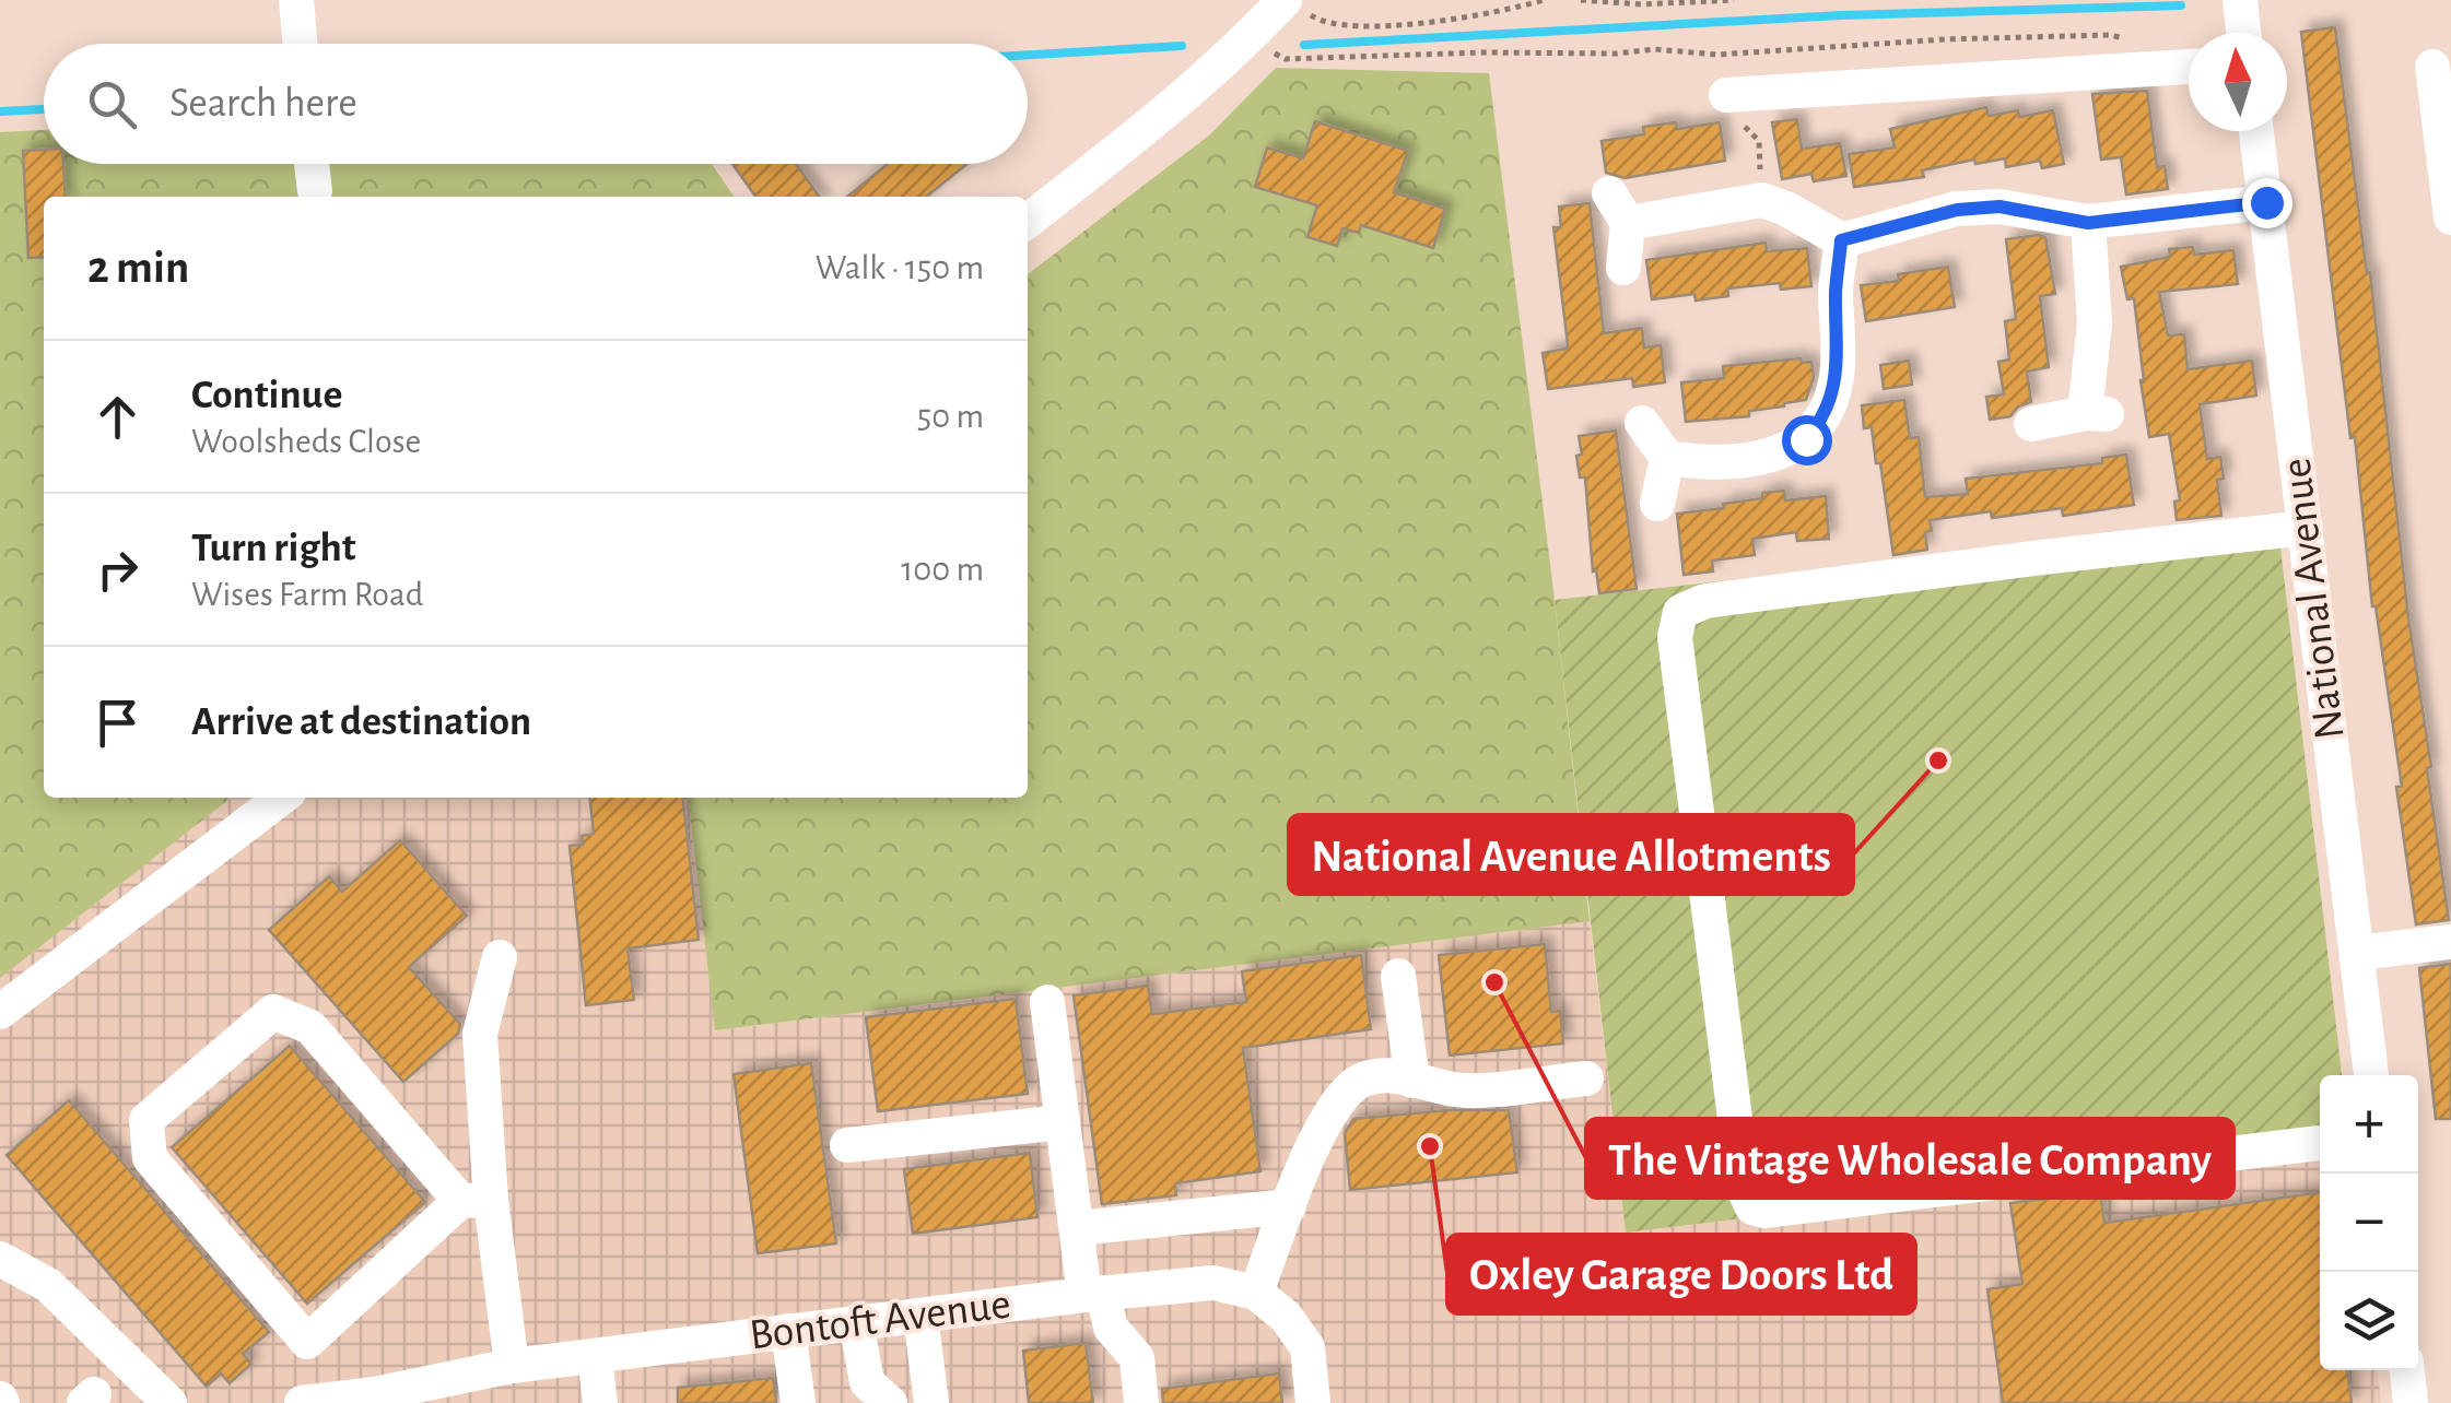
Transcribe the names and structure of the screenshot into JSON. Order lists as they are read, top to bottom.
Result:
{
  "streets": {
    "street": ["National Avenue", "Bontoft Avenue"]
  },
  "places": ["National Avenue Allotments", "The Vintage Wholesale Company", "Oxley Garage Doors Ltd"],
  "north": "top",
  "page": {
    "search": "Search here",
    "heading": ["2 min", "Walk · 150 m"],
    "list": [
      ["Continue", "Woolsheds Close", "50 m"],
      ["Turn right", "Wises Farm Road", "100 m"],
      "Arrive at destination"
    ],
    "map_buttons": ["+", "−"]
  }
}
